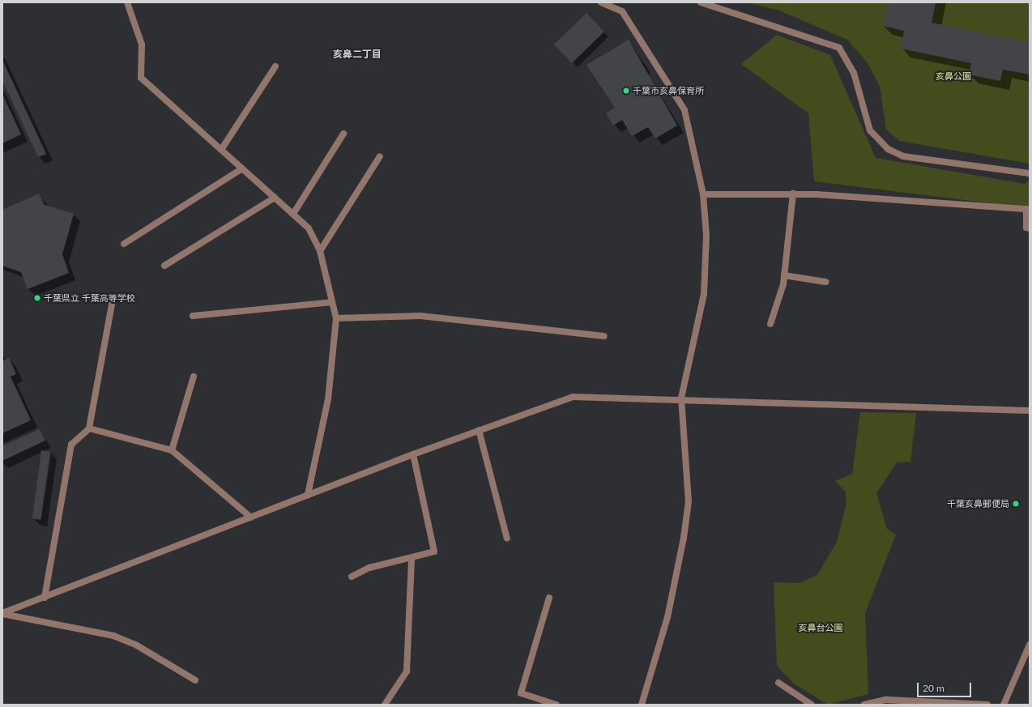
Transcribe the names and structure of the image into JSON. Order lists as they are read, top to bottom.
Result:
{
  "districts": ["亥鼻二丁目"],
  "parks": ["亥鼻公園", "亥鼻台公園"],
  "places": ["千葉市亥鼻保育所", "千葉県立 千葉高等学校", "千葉亥鼻郵便局"],
  "scale_bar": "20 m"
}
